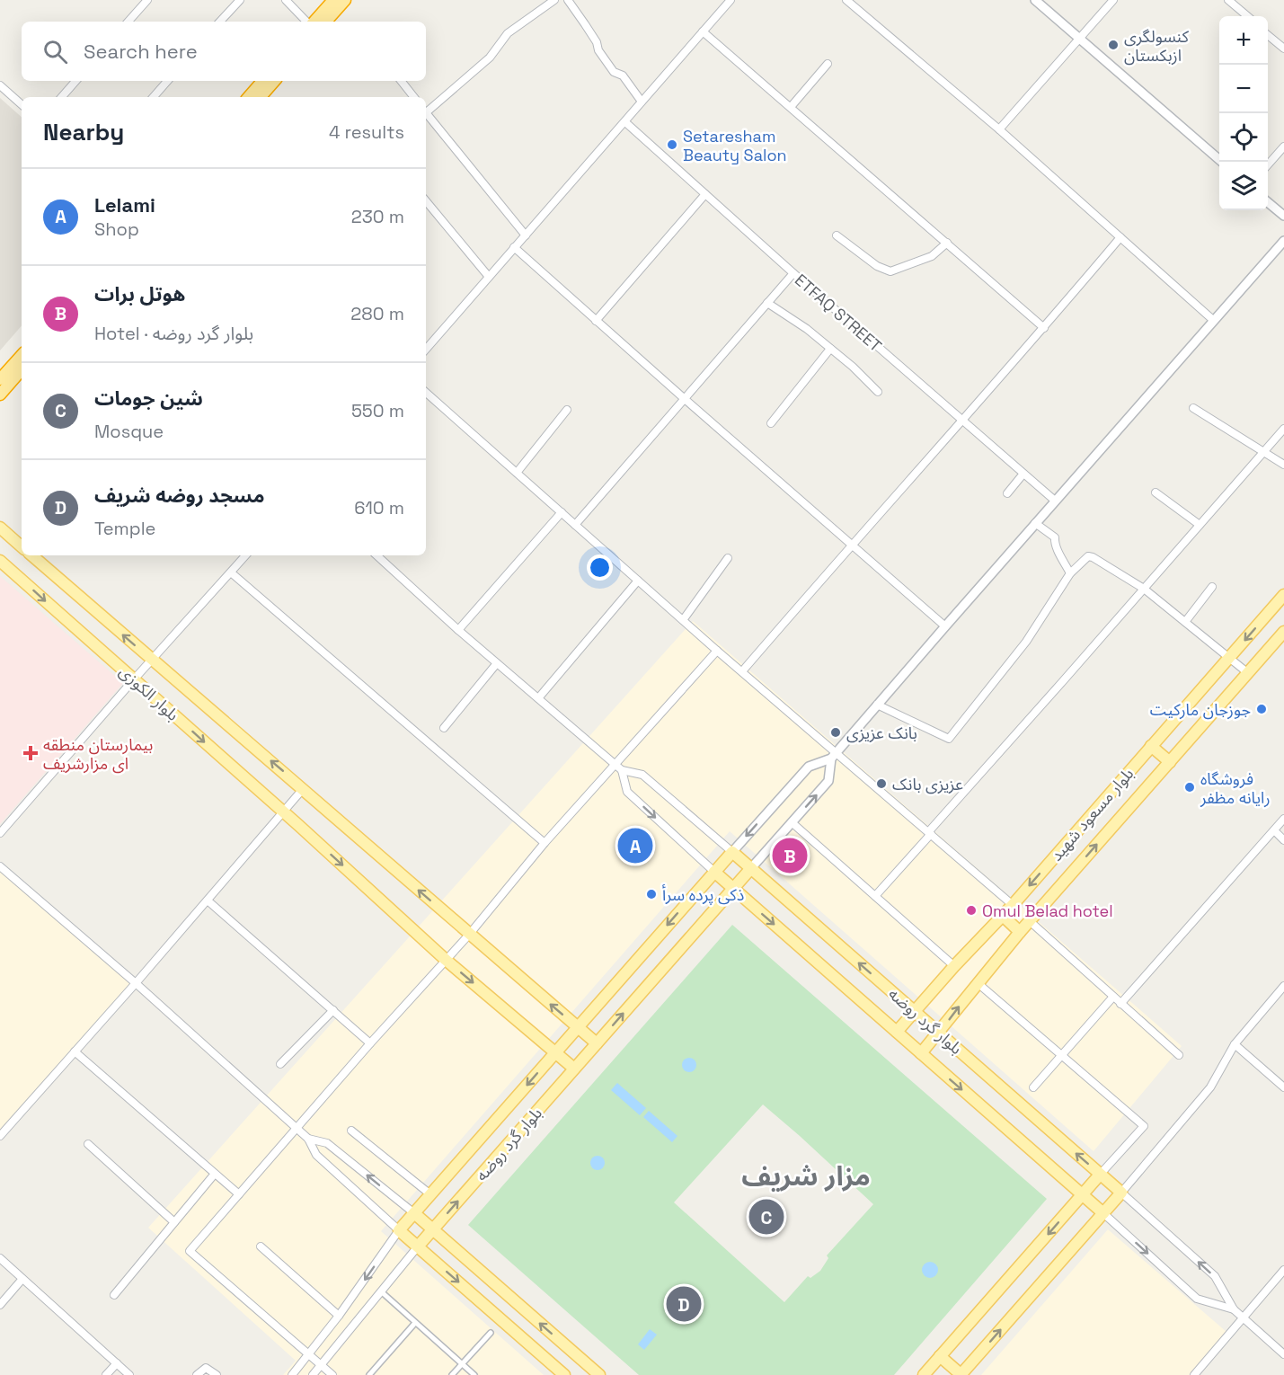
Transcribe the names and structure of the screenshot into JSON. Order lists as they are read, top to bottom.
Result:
{
  "streets": {
    "main road": ["بلوار الکوزی", "بلوار مسعود شهید", "بلوار گرد روضه"],
    "street": ["ETFAQ STREET"]
  },
  "crossings": [
    ["بلوار الکوزی", "بلوار گرد روضه"],
    ["بلوار مسعود شهید", "بلوار گرد روضه"]
  ],
  "districts": ["مزار شريف"],
  "places": {
    "other": [
      "کنسولگری ازبکستان",
      "Setaresham Beauty Salon",
      "جوزجان مارکیت",
      "بانک عزیزی",
      "عزیزی بانک",
      "فروشگاه رایانه مظفر",
      "ذکی پرده سرأ",
      "Omul Belad hotel"
    ],
    "health": ["بیمارستان منطقه ای مزارشریف"]
  },
  "page": {
    "map_buttons": ["+", "−"],
    "search": "Search here",
    "heading": ["Nearby", "4 results"],
    "list": [
      {
        "mark": "A",
        "name": "Lelami",
        "note": "Shop",
        "value": "230 m"
      },
      {
        "mark": "B",
        "name": "هوتل برات",
        "note": "Hotel · بلوار گرد روضه",
        "value": "280 m"
      },
      {
        "mark": "C",
        "name": "شین جومات",
        "note": "Mosque",
        "value": "550 m"
      },
      {
        "mark": "D",
        "name": "مسجد روضه شریف",
        "note": "Temple",
        "value": "610 m"
      }
    ],
    "pins": [
      "A",
      "B",
      "C",
      "D"
    ]
  }
}
